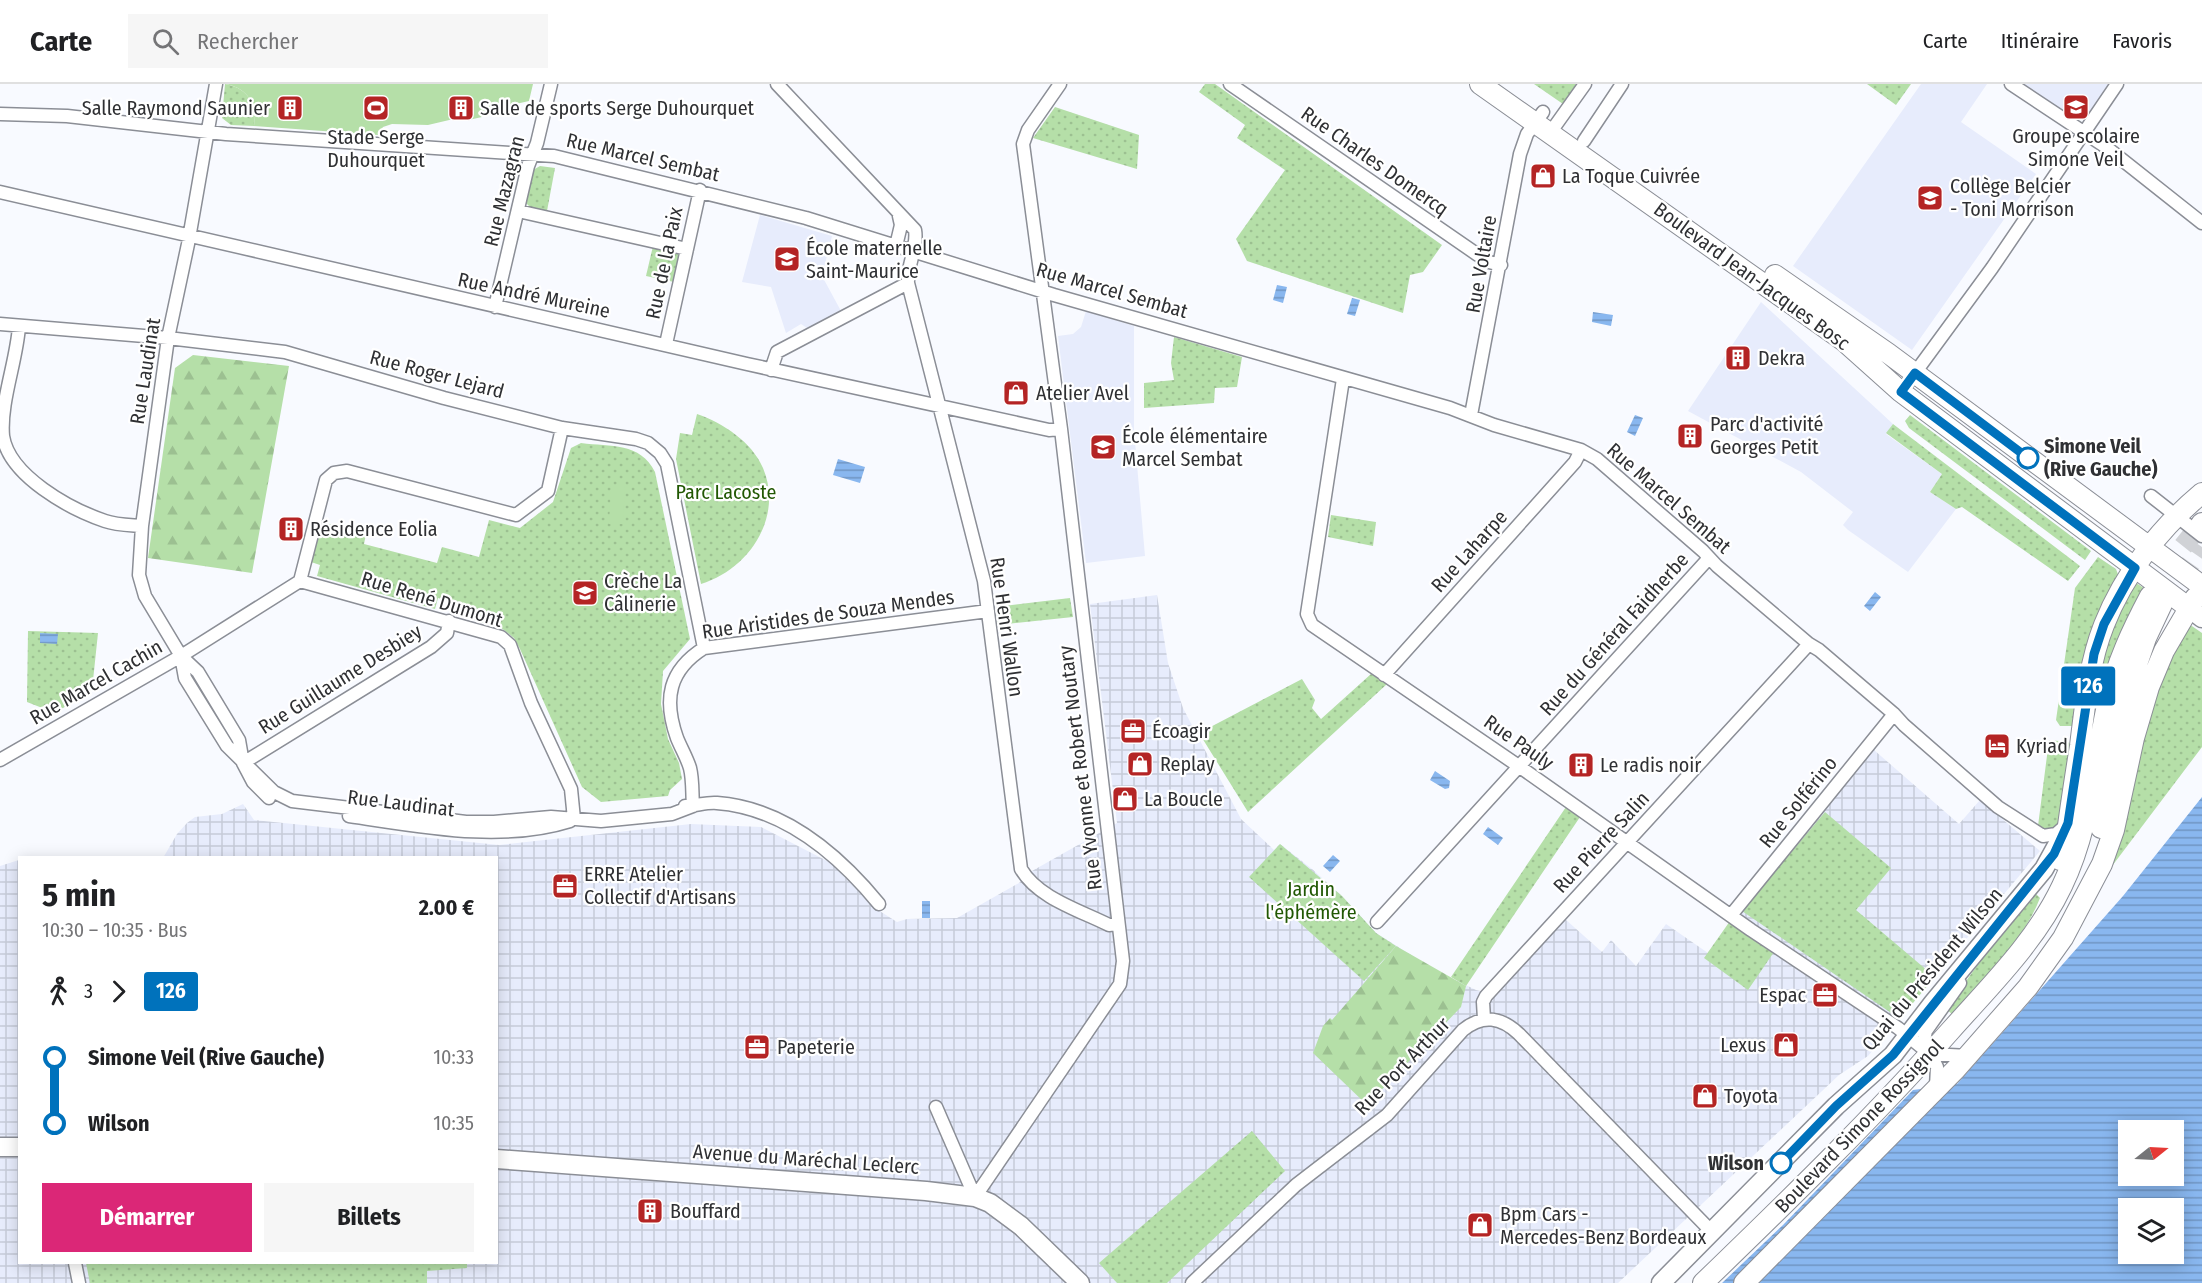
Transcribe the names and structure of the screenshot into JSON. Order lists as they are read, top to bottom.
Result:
{
  "streets": {
    "main road": ["Boulevard Jean-Jacques Bosc", "Boulevard Simone Rossignol"],
    "street": [
      "Rue Marcel Sembat",
      "Rue Charles Domercq",
      "Rue Mazagran",
      "Rue de la Paix",
      "Rue Voltaire",
      "Rue André Mureine",
      "Rue Laudinat",
      "Rue Roger Lejard",
      "Rue Laharpe",
      "Rue René Dumont",
      "Rue Aristides de Souza Mendes",
      "Rue Henri Wallon",
      "Rue du Général Faidherbe",
      "Rue Guillaume Desbiey",
      "Rue Marcel Cachin",
      "Rue Pauly",
      "Rue Yvonne et Robert Noutary",
      "Rue Solférino",
      "Rue Pierre Salin",
      "Quai du Président Wilson",
      "Rue Port Arthur",
      "Avenue du Maréchal Leclerc"
    ]
  },
  "crossings": [
    ["Rue Marcel Sembat", "Rue Mazagran"],
    ["Rue Marcel Sembat", "Rue de la Paix"],
    ["Rue Marcel Sembat", "Rue Voltaire"],
    ["Rue Marcel Sembat", "Rue Laudinat"],
    ["Rue Marcel Sembat", "Rue Laharpe"],
    ["Rue Marcel Sembat", "Rue du Général Faidherbe"],
    ["Rue Marcel Sembat", "Rue Pauly"],
    ["Rue Marcel Sembat", "Rue Yvonne et Robert Noutary"],
    ["Rue Marcel Sembat", "Rue Solférino"],
    ["Rue Marcel Sembat", "Rue Pierre Salin"],
    ["Rue Marcel Sembat", "Quai du Président Wilson"],
    ["Rue Charles Domercq", "Rue Voltaire"],
    ["Rue Mazagran", "Rue André Mureine"],
    ["Rue de la Paix", "Rue André Mureine"],
    ["Rue Voltaire", "Boulevard Jean-Jacques Bosc"],
    ["Rue André Mureine", "Rue Laudinat"],
    ["Rue André Mureine", "Rue Henri Wallon"],
    ["Rue André Mureine", "Rue Yvonne et Robert Noutary"],
    ["Rue Laudinat", "Rue Roger Lejard"],
    ["Rue Laudinat", "Rue René Dumont"],
    ["Rue Laudinat", "Rue Aristides de Souza Mendes"],
    ["Rue Laudinat", "Rue Guillaume Desbiey"],
    ["Rue Laudinat", "Rue Marcel Cachin"],
    ["Rue Roger Lejard", "Rue Aristides de Souza Mendes"],
    ["Rue Laharpe", "Rue Pauly"],
    ["Rue René Dumont", "Rue Guillaume Desbiey"],
    ["Rue René Dumont", "Rue Marcel Cachin"],
    ["Rue Aristides de Souza Mendes", "Rue Henri Wallon"],
    ["Rue Henri Wallon", "Rue Yvonne et Robert Noutary"],
    ["Rue du Général Faidherbe", "Rue Pauly"],
    ["Rue Pauly", "Rue Solférino"],
    ["Rue Pauly", "Rue Pierre Salin"],
    ["Rue Pauly", "Quai du Président Wilson"],
    ["Rue Pauly", "Boulevard Simone Rossignol"],
    ["Rue Yvonne et Robert Noutary", "Avenue du Maréchal Leclerc"],
    ["Rue Pierre Salin", "Rue Port Arthur"]
  ],
  "parks": ["Parc Lacoste", "Jardin l'éphémère"],
  "places": {
    "school or university": [
      "Groupe scolaire Simone Veil",
      "Collège Belcier - Toni Morrison",
      "École maternelle Saint-Maurice",
      "École élémentaire Marcel Sembat",
      "Crèche La Câlinerie"
    ],
    "building": [
      "Salle Raymond Saunier",
      "Salle de sports Serge Duhourquet",
      "Dekra",
      "Parc d'activité Georges Petit",
      "Résidence Eolia",
      "Le radis noir",
      "Bouffard"
    ],
    "sports": ["Stade Serge Duhourquet"],
    "shop": [
      "La Toque Cuivrée",
      "Atelier Avel",
      "Replay",
      "La Boucle",
      "Lexus",
      "Toyota",
      "Bpm Cars - Mercedes-Benz Bordeaux"
    ],
    "other": ["Simone Veil (Rive Gauche)", "Wilson"],
    "office": [
      "Écoagir",
      "ERRE Atelier Collectif d'Artisans",
      "Espac",
      "Papeterie"
    ],
    "hotel": ["Kyriad"]
  },
  "lines": ["bus line 126"],
  "north": "right",
  "page": {
    "header": "Carte",
    "search": "Rechercher",
    "nav": ["Carte", "Itinéraire", "Favoris"],
    "on_map": "126",
    "heading": ["5 min", "10:30 – 10:35 · Bus", "2.00 €"],
    "legs": ["3", "126"],
    "list": [
      {
        "name": "Simone Veil (Rive Gauche)",
        "value": "10:33"
      },
      {
        "name": "Wilson",
        "value": "10:35"
      }
    ],
    "buttons": ["Démarrer", "Billets"]
  }
}
